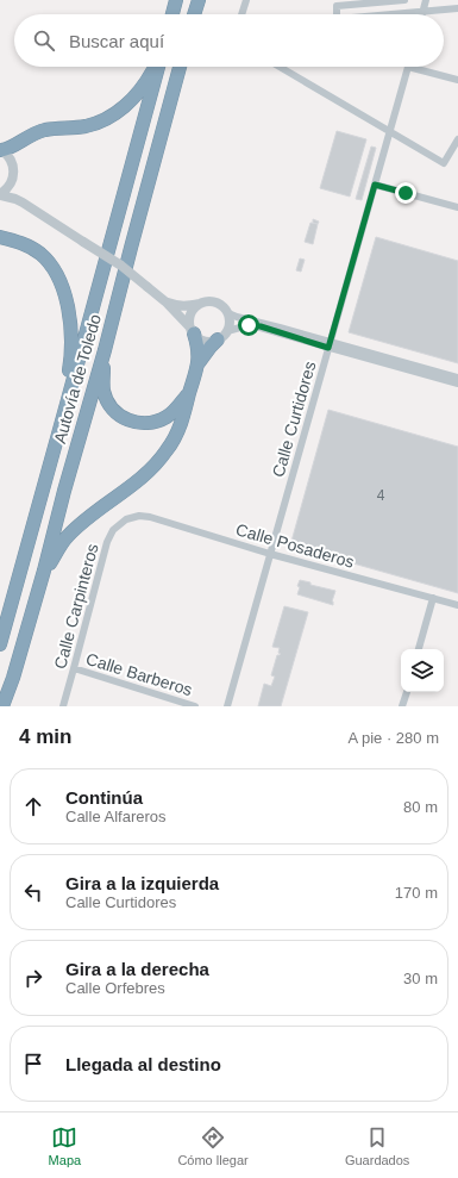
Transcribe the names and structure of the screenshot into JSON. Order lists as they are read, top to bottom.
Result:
{
  "streets": {
    "highway": ["Autovía de Toledo"],
    "street": [
      "Calle Curtidores",
      "Calle Posaderos",
      "Calle Carpinteros",
      "Calle Barberos"
    ]
  },
  "crossings": [
    ["Calle Curtidores", "Calle Posaderos"],
    ["Calle Posaderos", "Calle Carpinteros"],
    ["Calle Carpinteros", "Calle Barberos"]
  ],
  "house_numbers": ["4"],
  "page": {
    "search": "Buscar aquí",
    "heading": ["4 min", "A pie · 280 m"],
    "list": [
      ["Continúa", "Calle Alfareros", "80 m"],
      ["Gira a la izquierda", "Calle Curtidores", "170 m"],
      ["Gira a la derecha", "Calle Orfebres", "30 m"],
      "Llegada al destino"
    ],
    "nav": ["Mapa", "Cómo llegar", "Guardados"]
  }
}
